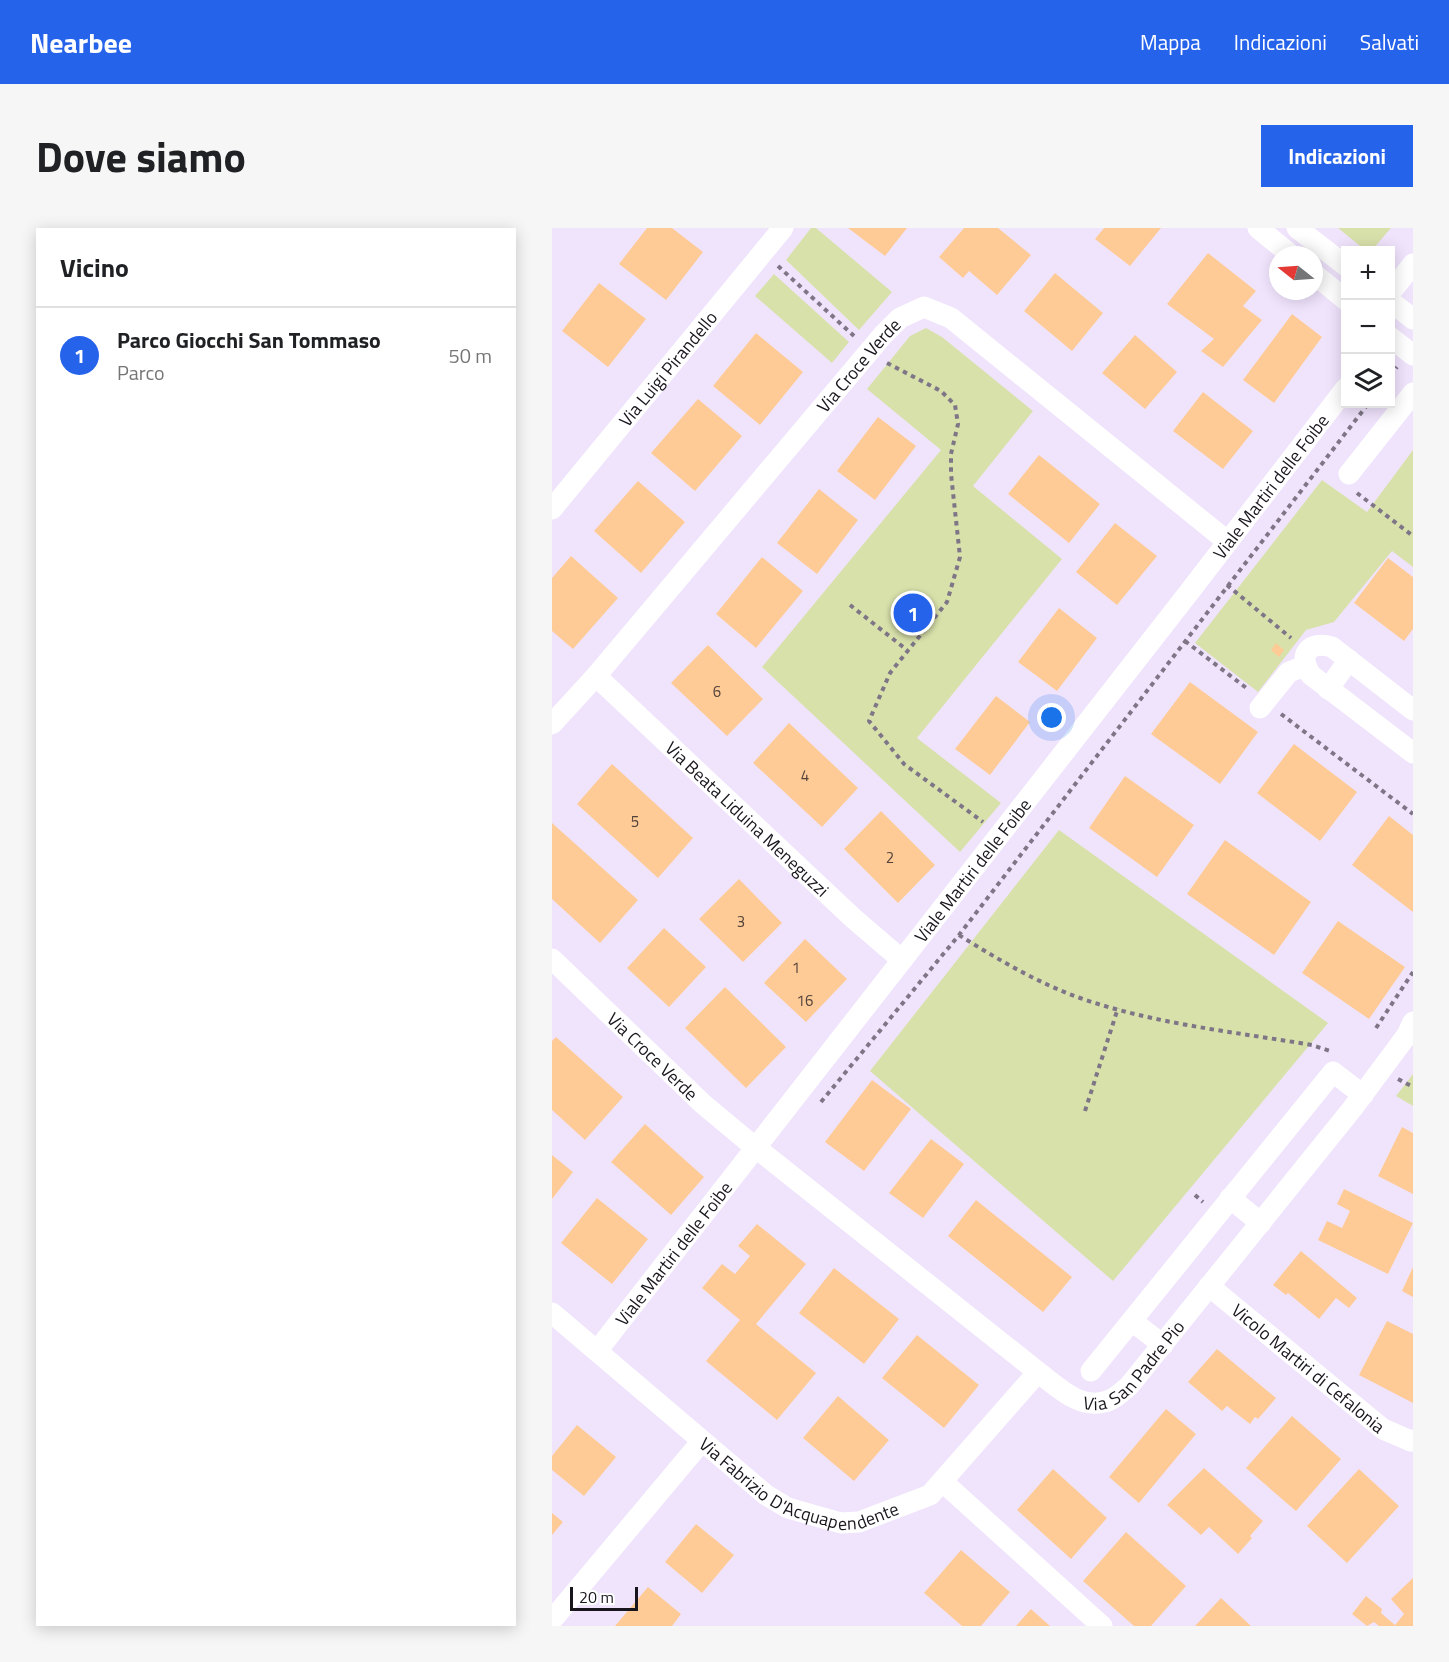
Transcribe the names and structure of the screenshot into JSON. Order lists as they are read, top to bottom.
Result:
{
  "streets": {
    "street": [
      "Via Croce Verde",
      "Via Luigi Pirandello",
      "Viale Martiri delle Foibe",
      "Via Beata Liduina Meneguzzi",
      "Via San Padre Pio",
      "Vicolo Martiri di Cefalonia",
      "Via Fabrizio D'Acquapendente"
    ]
  },
  "crossings": [
    ["Via Croce Verde", "Viale Martiri delle Foibe"],
    ["Via Croce Verde", "Via Beata Liduina Meneguzzi"],
    ["Via Croce Verde", "Via San Padre Pio"],
    ["Viale Martiri delle Foibe", "Via Beata Liduina Meneguzzi"],
    ["Viale Martiri delle Foibe", "Via San Padre Pio"],
    ["Viale Martiri delle Foibe", "Via Fabrizio D'Acquapendente"],
    ["Via San Padre Pio", "Vicolo Martiri di Cefalonia"],
    ["Via San Padre Pio", "Via Fabrizio D'Acquapendente"]
  ],
  "house_numbers": [
    "6",
    "4",
    "5",
    "2",
    "3",
    "1",
    "16"
  ],
  "scale_bar": "20 m",
  "north": "left",
  "page": {
    "header": "Nearbee",
    "nav": ["Mappa", "Indicazioni", "Salvati"],
    "title": "Dove siamo",
    "buttons": "Indicazioni",
    "heading": "Vicino",
    "map_buttons": ["+", "−"],
    "list": [
      {
        "mark": "1",
        "name": "Parco Giocchi San Tommaso",
        "note": "Parco",
        "value": "50 m"
      }
    ],
    "pins": "1",
    "scale": "20 m"
  }
}
